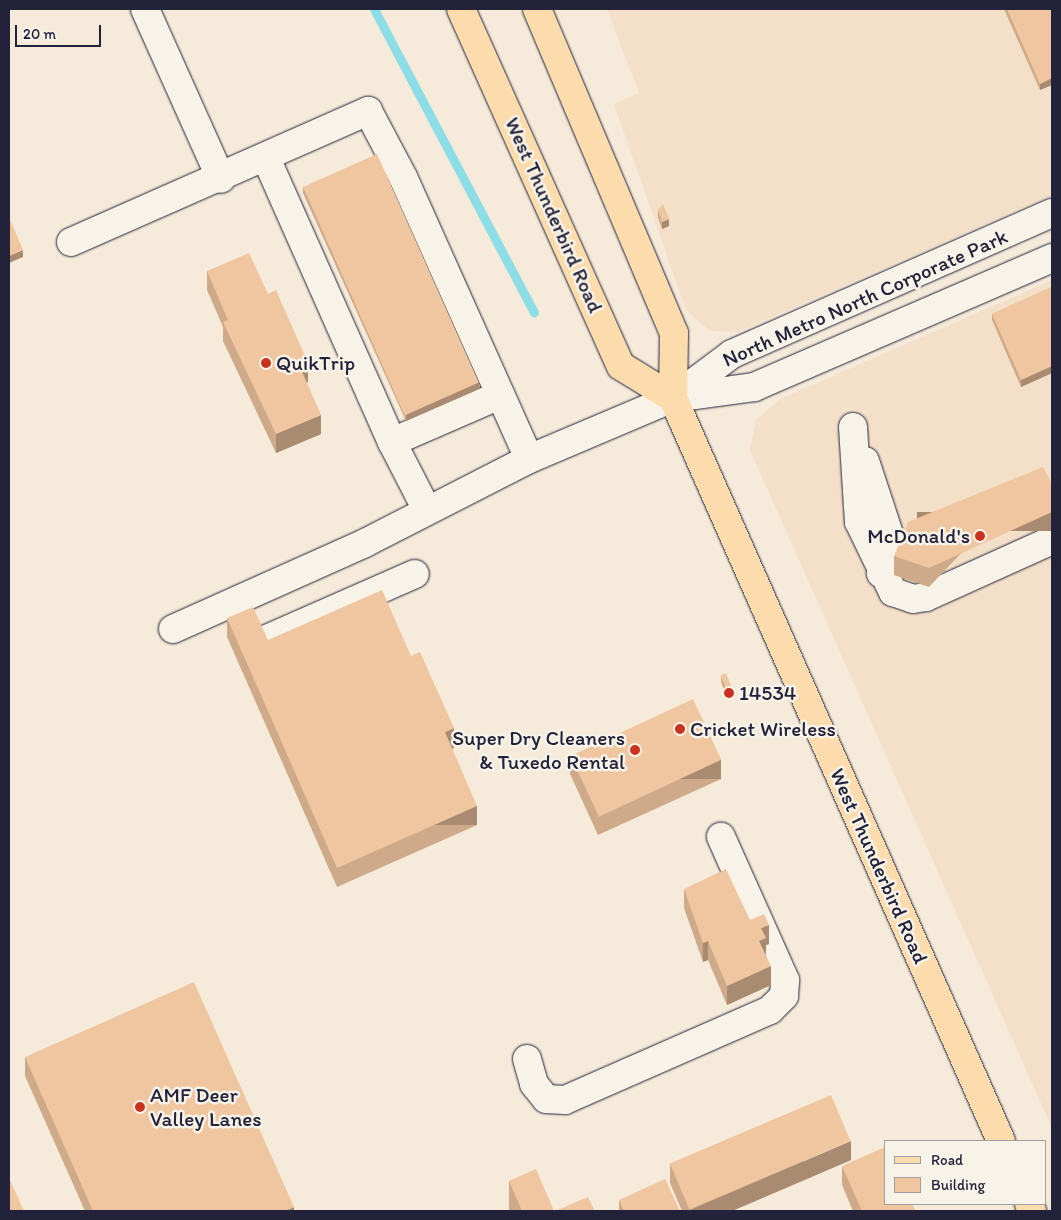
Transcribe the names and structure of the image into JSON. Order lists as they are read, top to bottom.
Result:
{
  "streets": {
    "main road": ["West Thunderbird Road"],
    "street": ["North Metro North Corporate Park"]
  },
  "crossings": [
    ["West Thunderbird Road", "North Metro North Corporate Park"]
  ],
  "places": [
    "QuikTrip",
    "McDonald's",
    "14534",
    "Cricket Wireless",
    "Super Dry Cleaners & Tuxedo Rental",
    "AMF Deer Valley Lanes"
  ],
  "legend": ["Road", "Building"],
  "scale_bar": "20 m"
}
